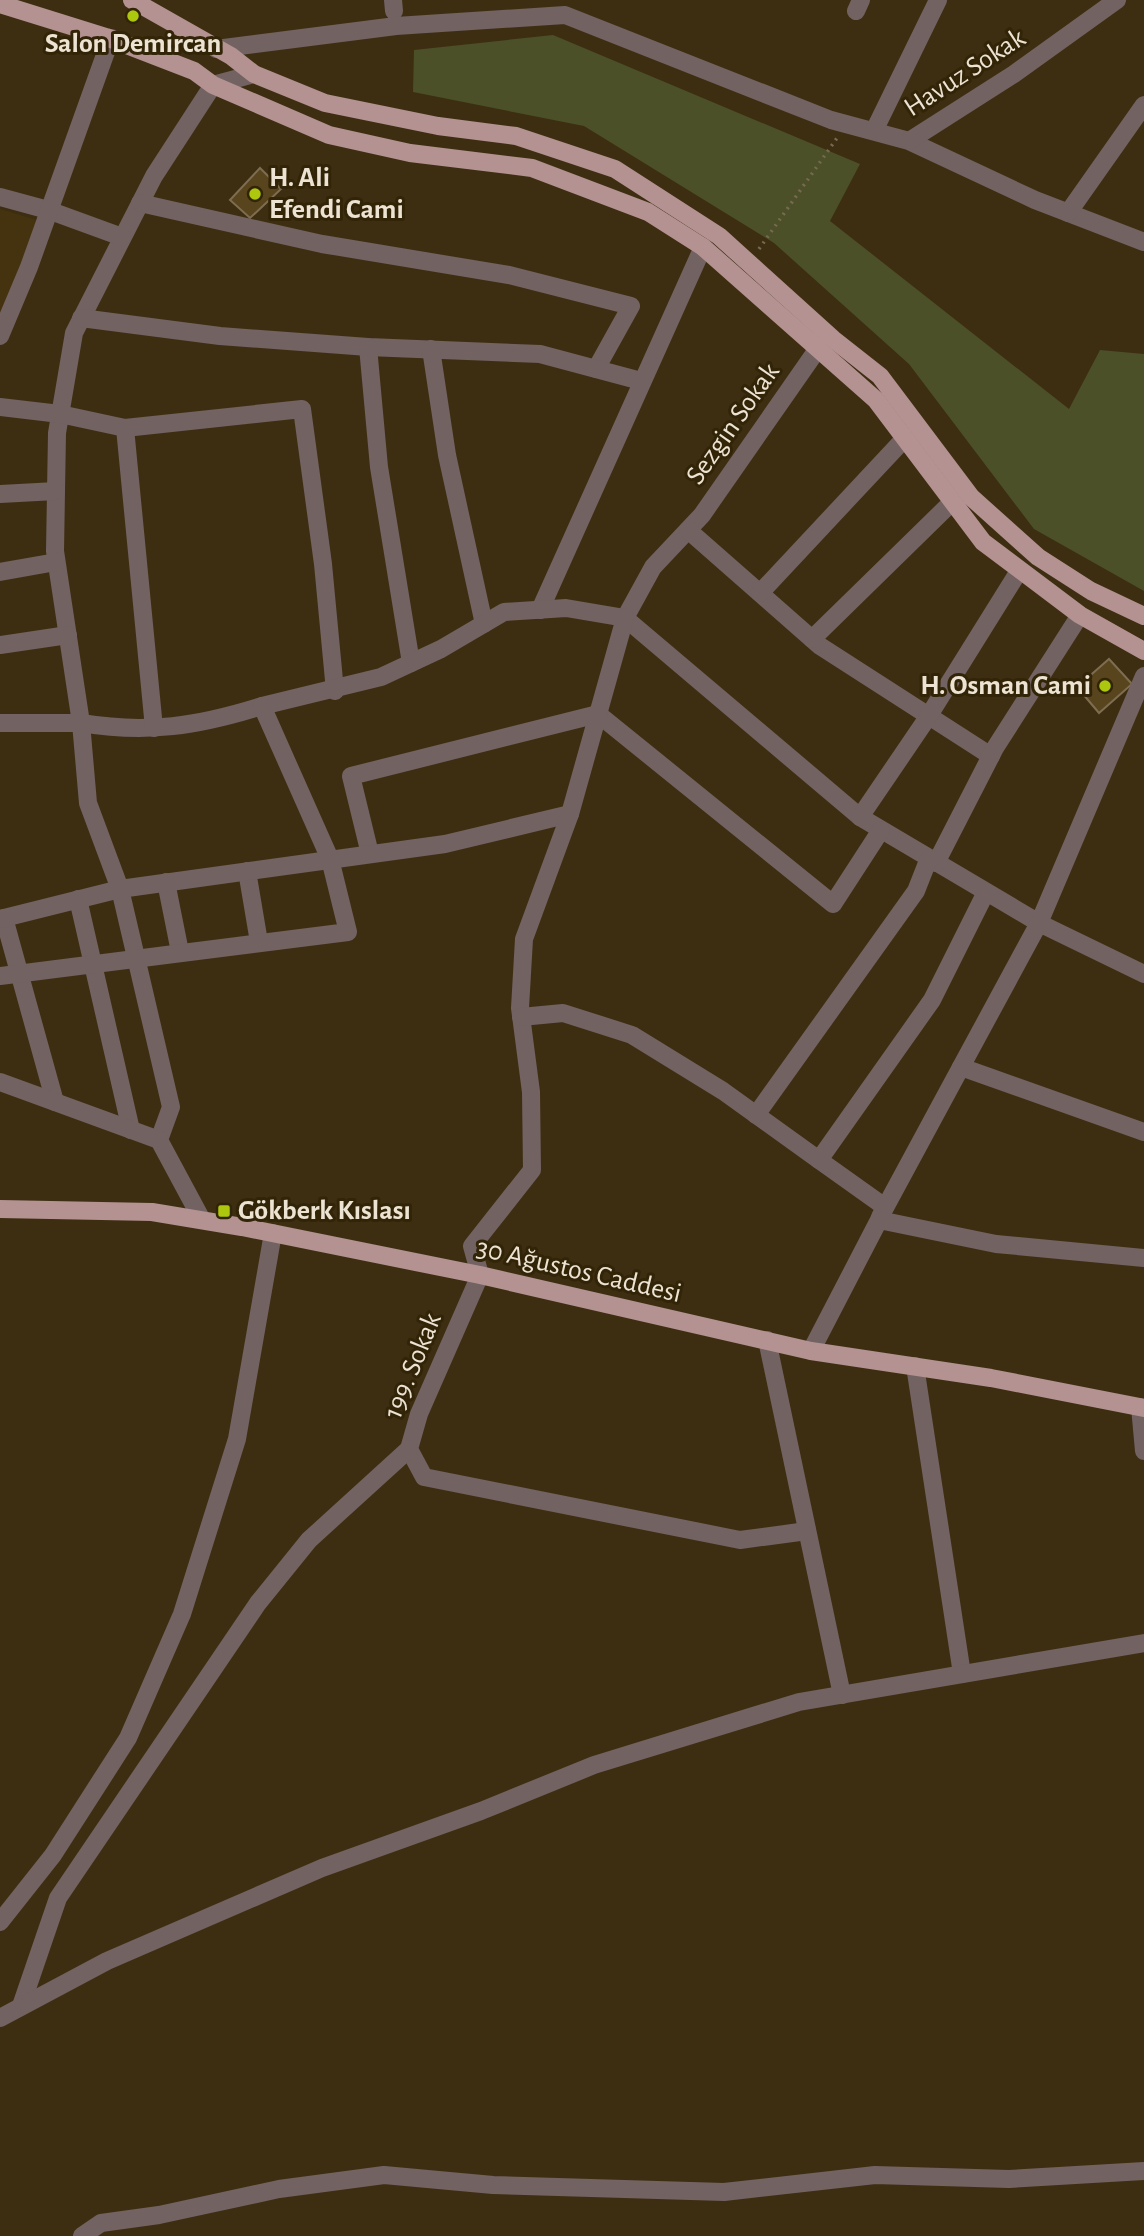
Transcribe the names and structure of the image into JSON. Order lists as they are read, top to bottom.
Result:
{
  "streets": {
    "main road": ["30 Ağustos Caddesi"],
    "street": ["Havuz Sokak", "Sezgin Sokak", "199. Sokak"]
  },
  "crossings": [
    ["Sezgin Sokak", "30 Ağustos Caddesi"],
    ["Sezgin Sokak", "199. Sokak"],
    ["30 Ağustos Caddesi", "199. Sokak"]
  ],
  "places": {
    "other": ["Salon Demircan", "H. Ali Efendi Cami", "H. Osman Cami"],
    "transit": ["Gökberk Kıslası"]
  }
}
